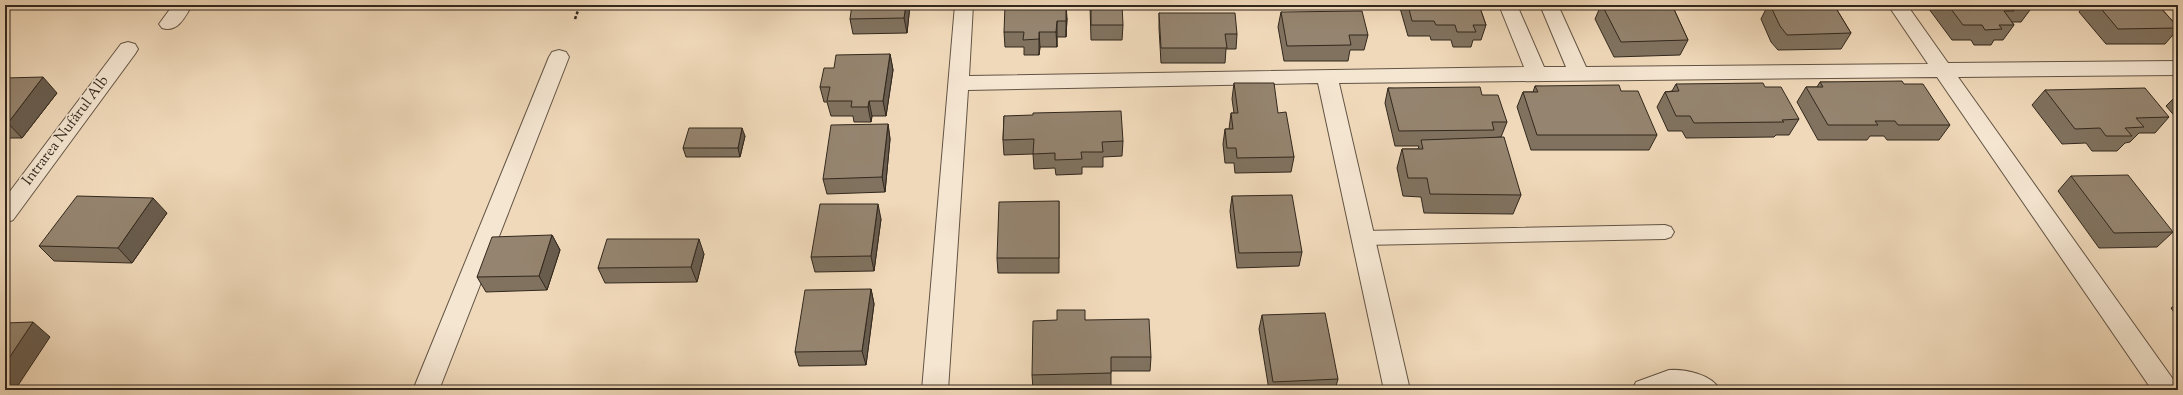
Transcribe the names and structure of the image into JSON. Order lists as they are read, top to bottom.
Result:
{
  "streets": {
    "street": ["Intrarea Nufărul Alb"]
  }
}
